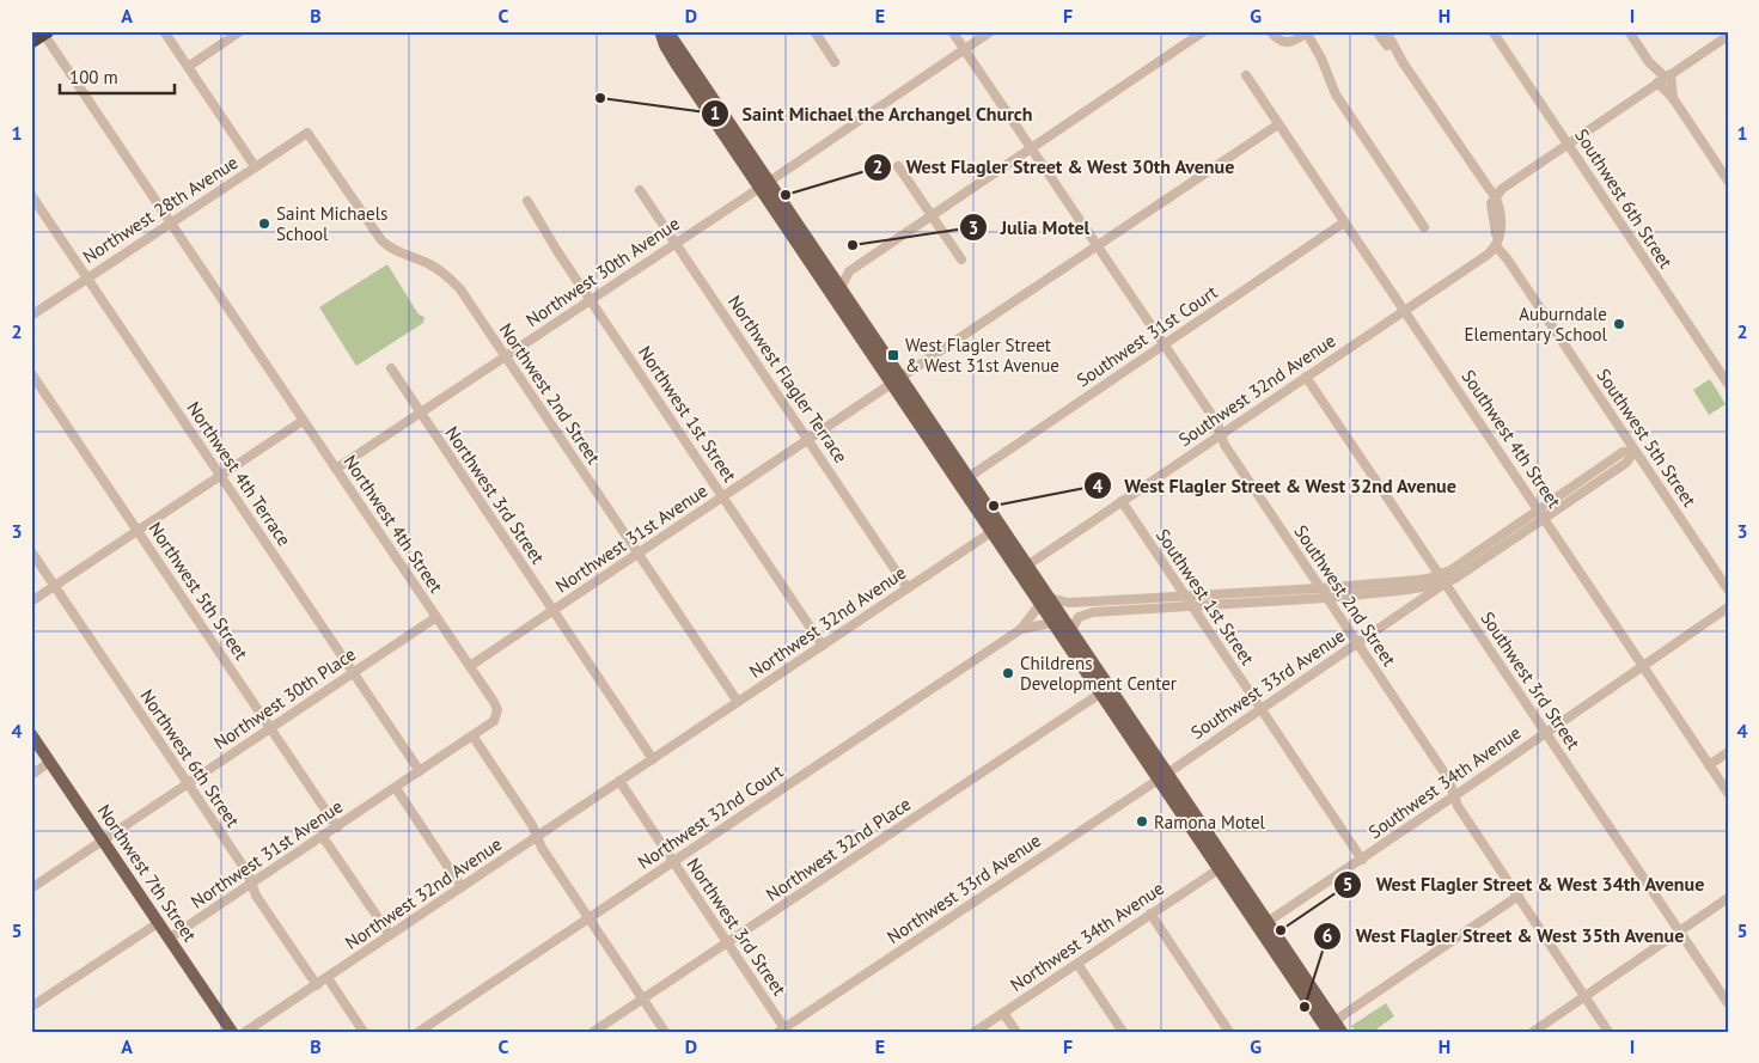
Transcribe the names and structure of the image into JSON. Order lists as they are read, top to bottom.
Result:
{
  "streets": {
    "main road": ["Northwest 7th Street"],
    "street": [
      "Southwest 6th Street",
      "Northwest 28th Avenue",
      "Northwest 30th Avenue",
      "Southwest 31st Court",
      "Northwest Flagler Terrace",
      "Southwest 32nd Avenue",
      "Northwest 2nd Street",
      "Northwest 1st Street",
      "Southwest 5th Street",
      "Southwest 4th Street",
      "Northwest 4th Terrace",
      "Northwest 3rd Street",
      "Northwest 4th Street",
      "Northwest 31st Avenue",
      "Northwest 5th Street",
      "Southwest 2nd Street",
      "Southwest 1st Street",
      "Northwest 32nd Avenue",
      "Southwest 3rd Street",
      "Southwest 33rd Avenue",
      "Northwest 30th Place",
      "Northwest 6th Street",
      "Southwest 34th Avenue",
      "Northwest 32nd Court",
      "Northwest 32nd Place",
      "Northwest 33rd Avenue",
      "Northwest 34th Avenue"
    ]
  },
  "crossings": [
    ["Northwest 28th Avenue", "Northwest 2nd Street"],
    ["Northwest 28th Avenue", "Northwest 4th Terrace"],
    ["Northwest 28th Avenue", "Northwest 4th Street"],
    ["Northwest 30th Avenue", "Northwest Flagler Terrace"],
    ["Northwest 30th Avenue", "Northwest 2nd Street"],
    ["Northwest 30th Avenue", "Northwest 1st Street"],
    ["Northwest 30th Avenue", "Northwest 3rd Street"],
    ["Northwest 30th Avenue", "Northwest 4th Street"],
    ["Northwest 30th Avenue", "Southwest 2nd Street"],
    ["Southwest 31st Court", "Southwest 4th Street"],
    ["Southwest 31st Court", "Southwest 2nd Street"],
    ["Northwest Flagler Terrace", "Northwest 31st Avenue"],
    ["Northwest Flagler Terrace", "Northwest 32nd Avenue"],
    ["Southwest 32nd Avenue", "Southwest 5th Street"],
    ["Southwest 32nd Avenue", "Southwest 4th Street"],
    ["Southwest 32nd Avenue", "Southwest 2nd Street"],
    ["Southwest 32nd Avenue", "Southwest 1st Street"],
    ["Southwest 32nd Avenue", "Southwest 3rd Street"],
    ["Northwest 2nd Street", "Northwest 31st Avenue"],
    ["Northwest 2nd Street", "Northwest 32nd Avenue"],
    ["Northwest 1st Street", "Northwest 31st Avenue"],
    ["Northwest 1st Street", "Northwest 32nd Avenue"],
    ["Southwest 5th Street", "Southwest 33rd Avenue"],
    ["Southwest 4th Street", "Northwest 31st Avenue"],
    ["Southwest 4th Street", "Southwest 33rd Avenue"],
    ["Southwest 4th Street", "Southwest 34th Avenue"],
    ["Northwest 4th Terrace", "Northwest 31st Avenue"],
    ["Northwest 4th Terrace", "Northwest 30th Place"],
    ["Northwest 3rd Street", "Northwest 31st Avenue"],
    ["Northwest 3rd Street", "Northwest 32nd Avenue"],
    ["Northwest 3rd Street", "Northwest 32nd Court"],
    ["Northwest 3rd Street", "Northwest 32nd Place"],
    ["Northwest 3rd Street", "Northwest 33rd Avenue"],
    ["Northwest 4th Street", "Northwest 31st Avenue"],
    ["Northwest 4th Street", "Northwest 30th Place"],
    ["Northwest 31st Avenue", "Northwest 5th Street"],
    ["Northwest 31st Avenue", "Southwest 2nd Street"],
    ["Northwest 31st Avenue", "Northwest 6th Street"],
    ["Northwest 31st Avenue", "Northwest 7th Street"],
    ["Northwest 5th Street", "Northwest 30th Place"],
    ["Southwest 2nd Street", "Southwest 33rd Avenue"],
    ["Southwest 2nd Street", "Southwest 34th Avenue"],
    ["Southwest 1st Street", "Southwest 33rd Avenue"],
    ["Southwest 1st Street", "Southwest 34th Avenue"],
    ["Northwest 32nd Avenue", "Northwest 6th Street"],
    ["Southwest 3rd Street", "Southwest 33rd Avenue"],
    ["Southwest 3rd Street", "Southwest 34th Avenue"],
    ["Southwest 33rd Avenue", "Northwest 33rd Avenue"],
    ["Northwest 30th Place", "Northwest 6th Street"],
    ["Northwest 30th Place", "Northwest 7th Street"]
  ],
  "places": {
    "other": [
      "Saint Michael the Archangel Church",
      "West Flagler Street & West 30th Avenue",
      "Saint Michaels School",
      "Julia Motel",
      "Auburndale Elementary School",
      "West Flagler Street & West 32nd Avenue",
      "Childrens Development Center",
      "Ramona Motel",
      "West Flagler Street & West 34th Avenue",
      "West Flagler Street & West 35th Avenue"
    ],
    "transit": ["West Flagler Street & West 31st Avenue"]
  },
  "scale_bar": "100 m",
  "grid": {
    "columns": [
      "A",
      "B",
      "C",
      "D",
      "E",
      "F",
      "G",
      "H",
      "I"
    ],
    "rows": [
      "1",
      "2",
      "3",
      "4",
      "5"
    ]
  }
}
